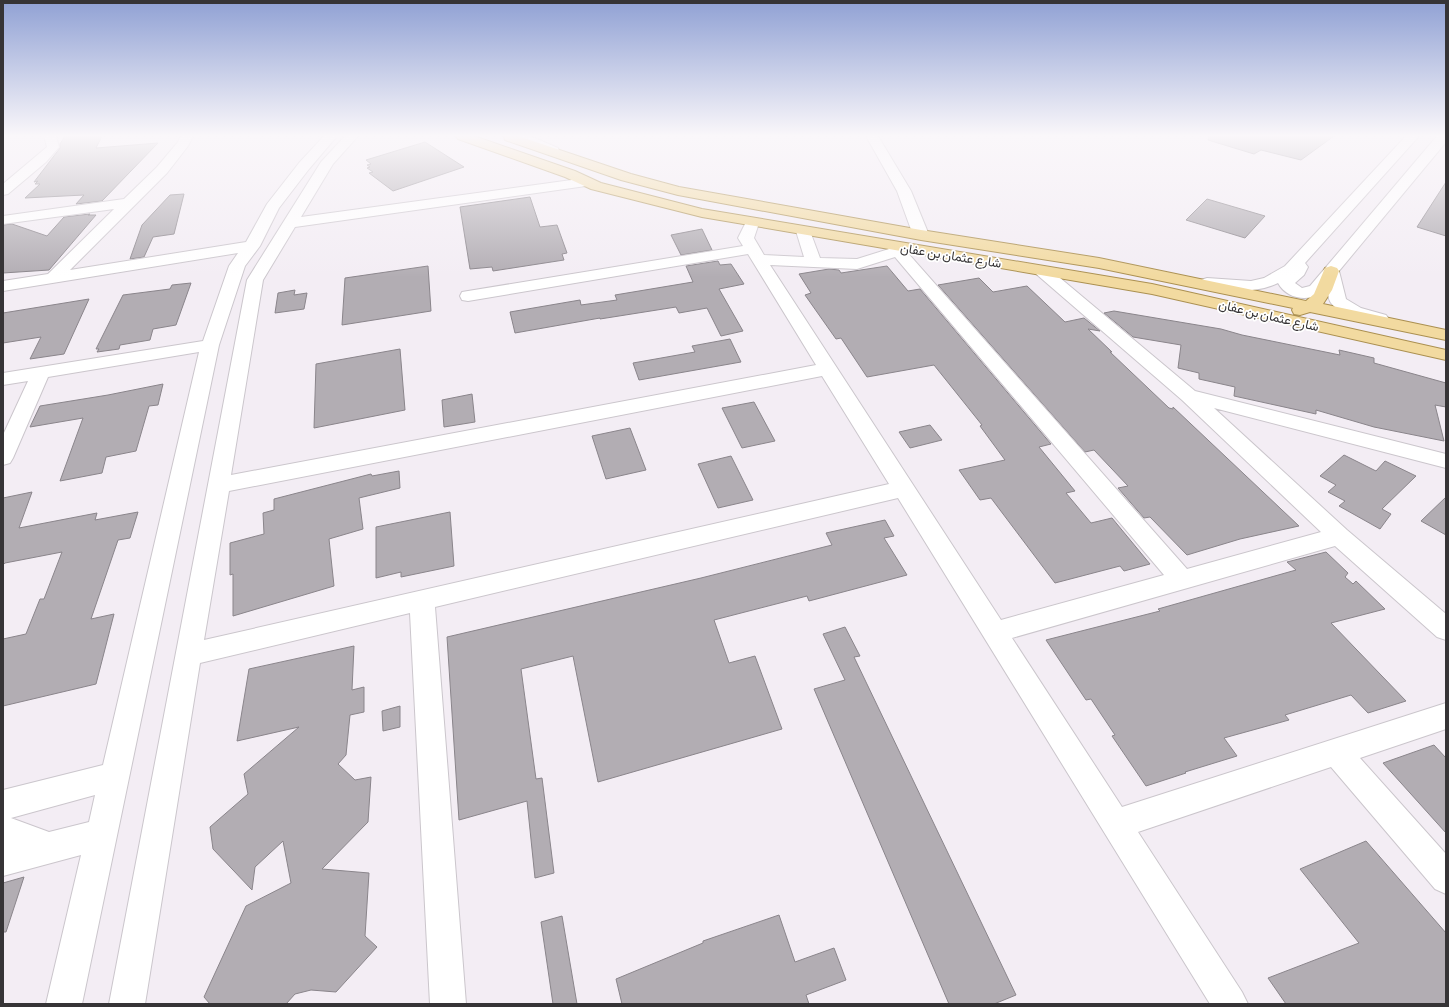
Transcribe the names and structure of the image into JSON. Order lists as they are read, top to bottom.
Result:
{
  "streets": {
    "main road": ["شارع عثمان بن عفان"]
  }
}
